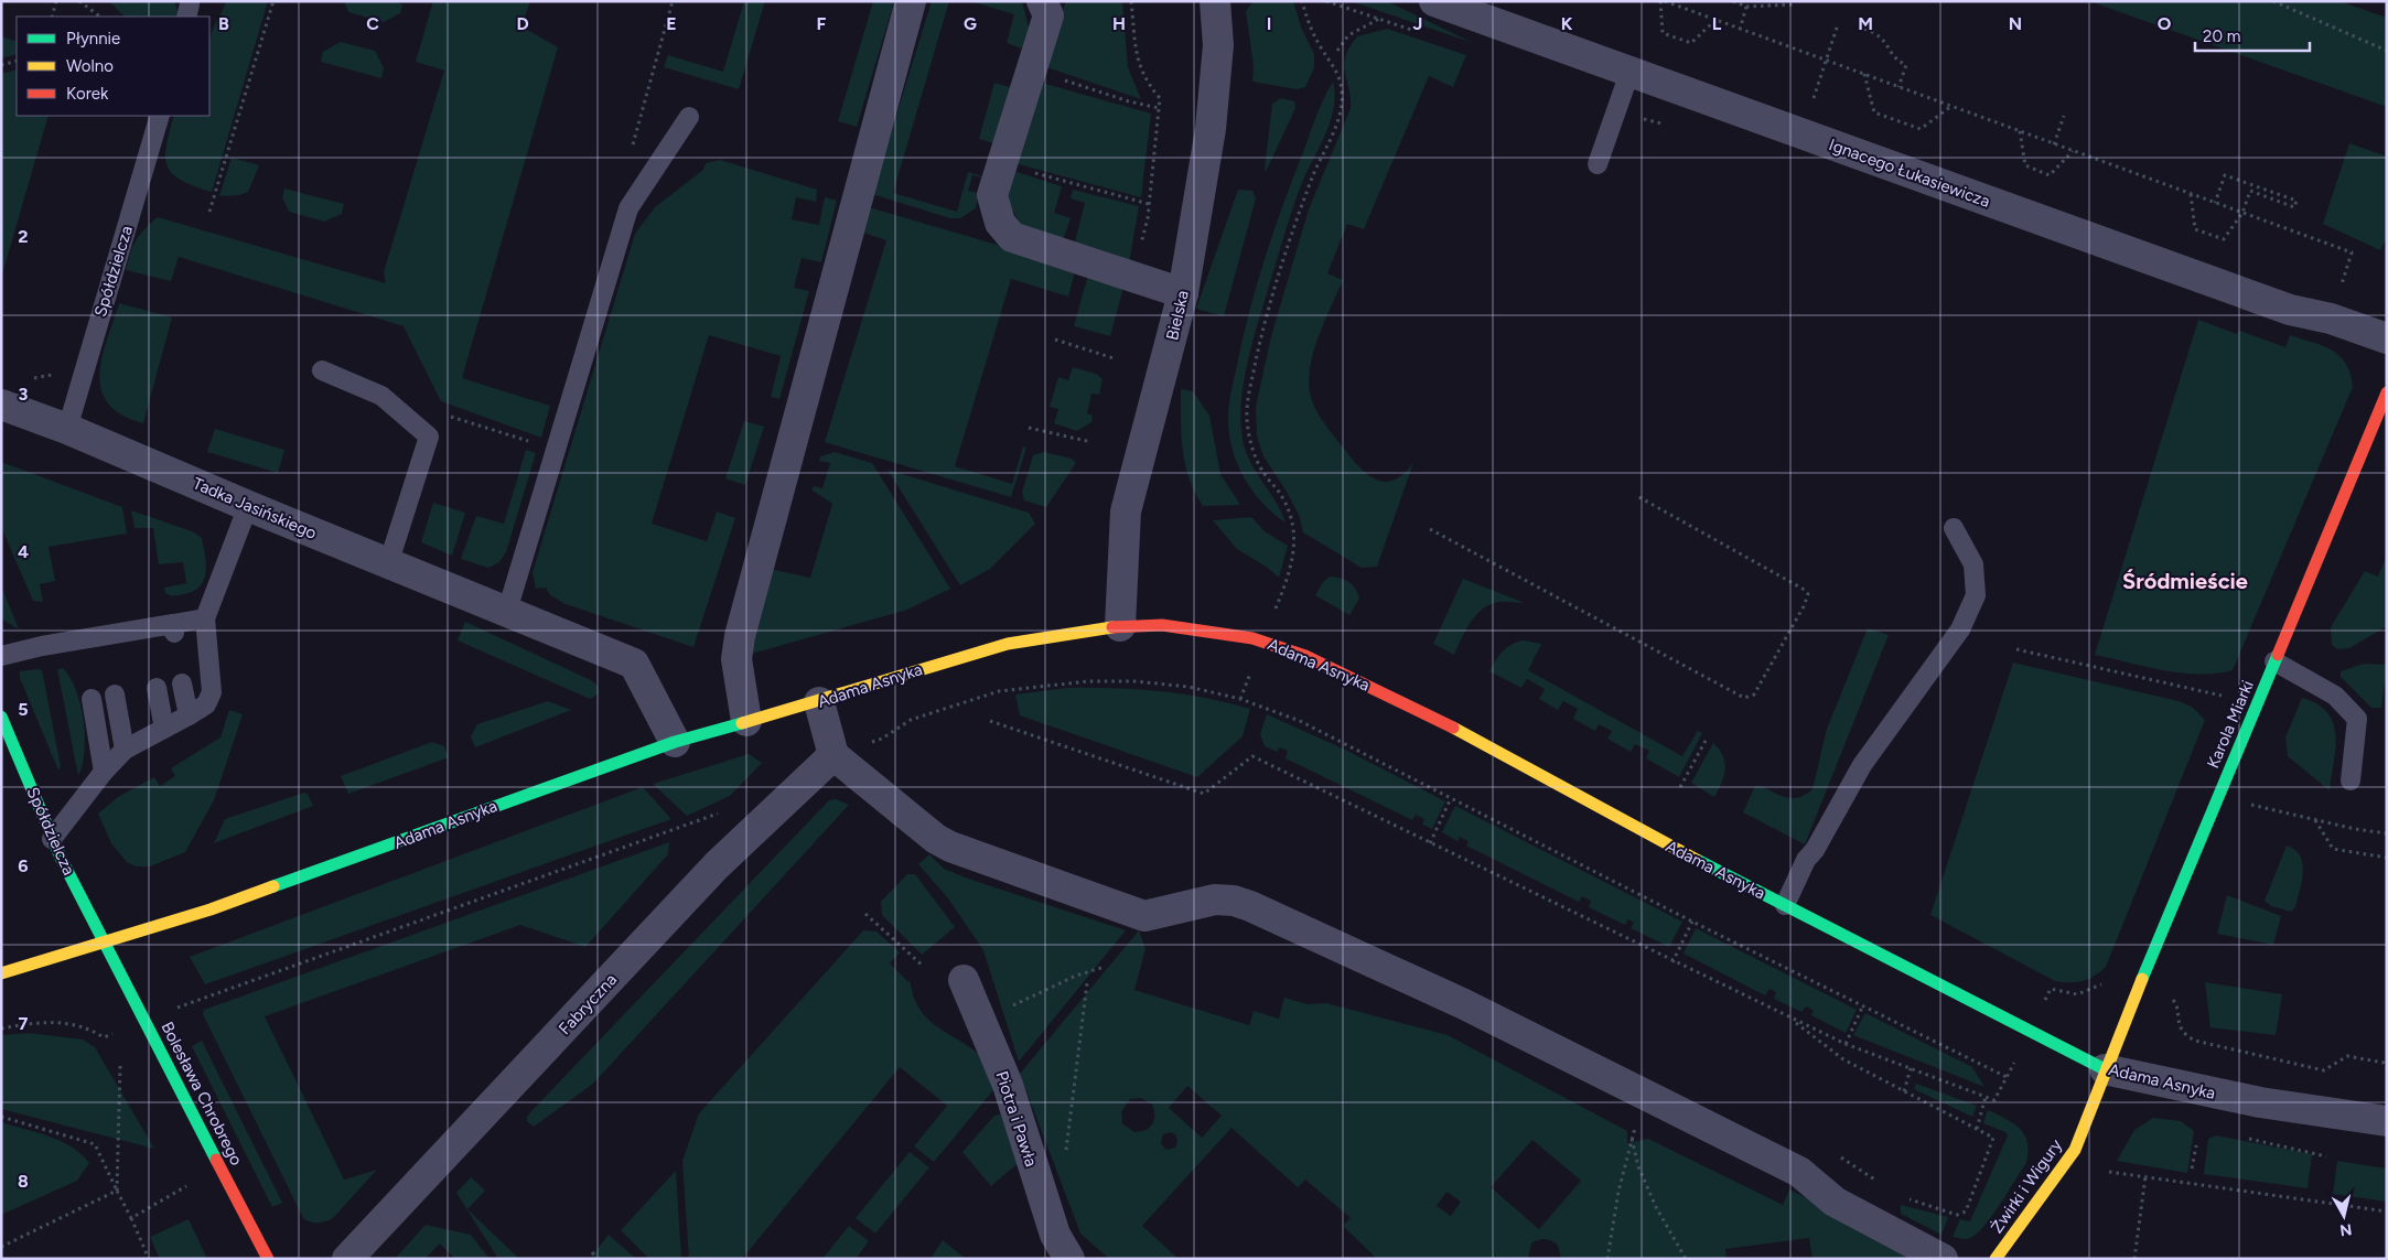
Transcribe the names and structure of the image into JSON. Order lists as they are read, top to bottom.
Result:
{
  "streets": {
    "street": [
      "Ignacego Łukasiewicza",
      "Spółdzielcza",
      "Bielska",
      "Tadka Jasińskiego",
      "Adama Asnyka",
      "Karola Miarki",
      "Fabryczna",
      "Bolesława Chrobrego",
      "Piotra i Pawła",
      "Żwirki i Wigury"
    ]
  },
  "crossings": [
    ["Spółdzielcza", "Tadka Jasińskiego"],
    ["Spółdzielcza", "Adama Asnyka"],
    ["Spółdzielcza", "Bolesława Chrobrego"],
    ["Bielska", "Adama Asnyka"],
    ["Tadka Jasińskiego", "Adama Asnyka"],
    ["Adama Asnyka", "Karola Miarki"],
    ["Adama Asnyka", "Bolesława Chrobrego"],
    ["Adama Asnyka", "Żwirki i Wigury"],
    ["Karola Miarki", "Żwirki i Wigury"]
  ],
  "districts": ["Śródmieście"],
  "legend": ["Płynnie", "Wolno", "Korek"],
  "scale_bar": "20 m",
  "north": "bottom",
  "grid": {
    "columns": [
      "B",
      "C",
      "D",
      "E",
      "F",
      "G",
      "H",
      "I",
      "J",
      "K",
      "L",
      "M",
      "N",
      "O"
    ],
    "rows": [
      "2",
      "3",
      "4",
      "5",
      "6",
      "7",
      "8"
    ]
  }
}
